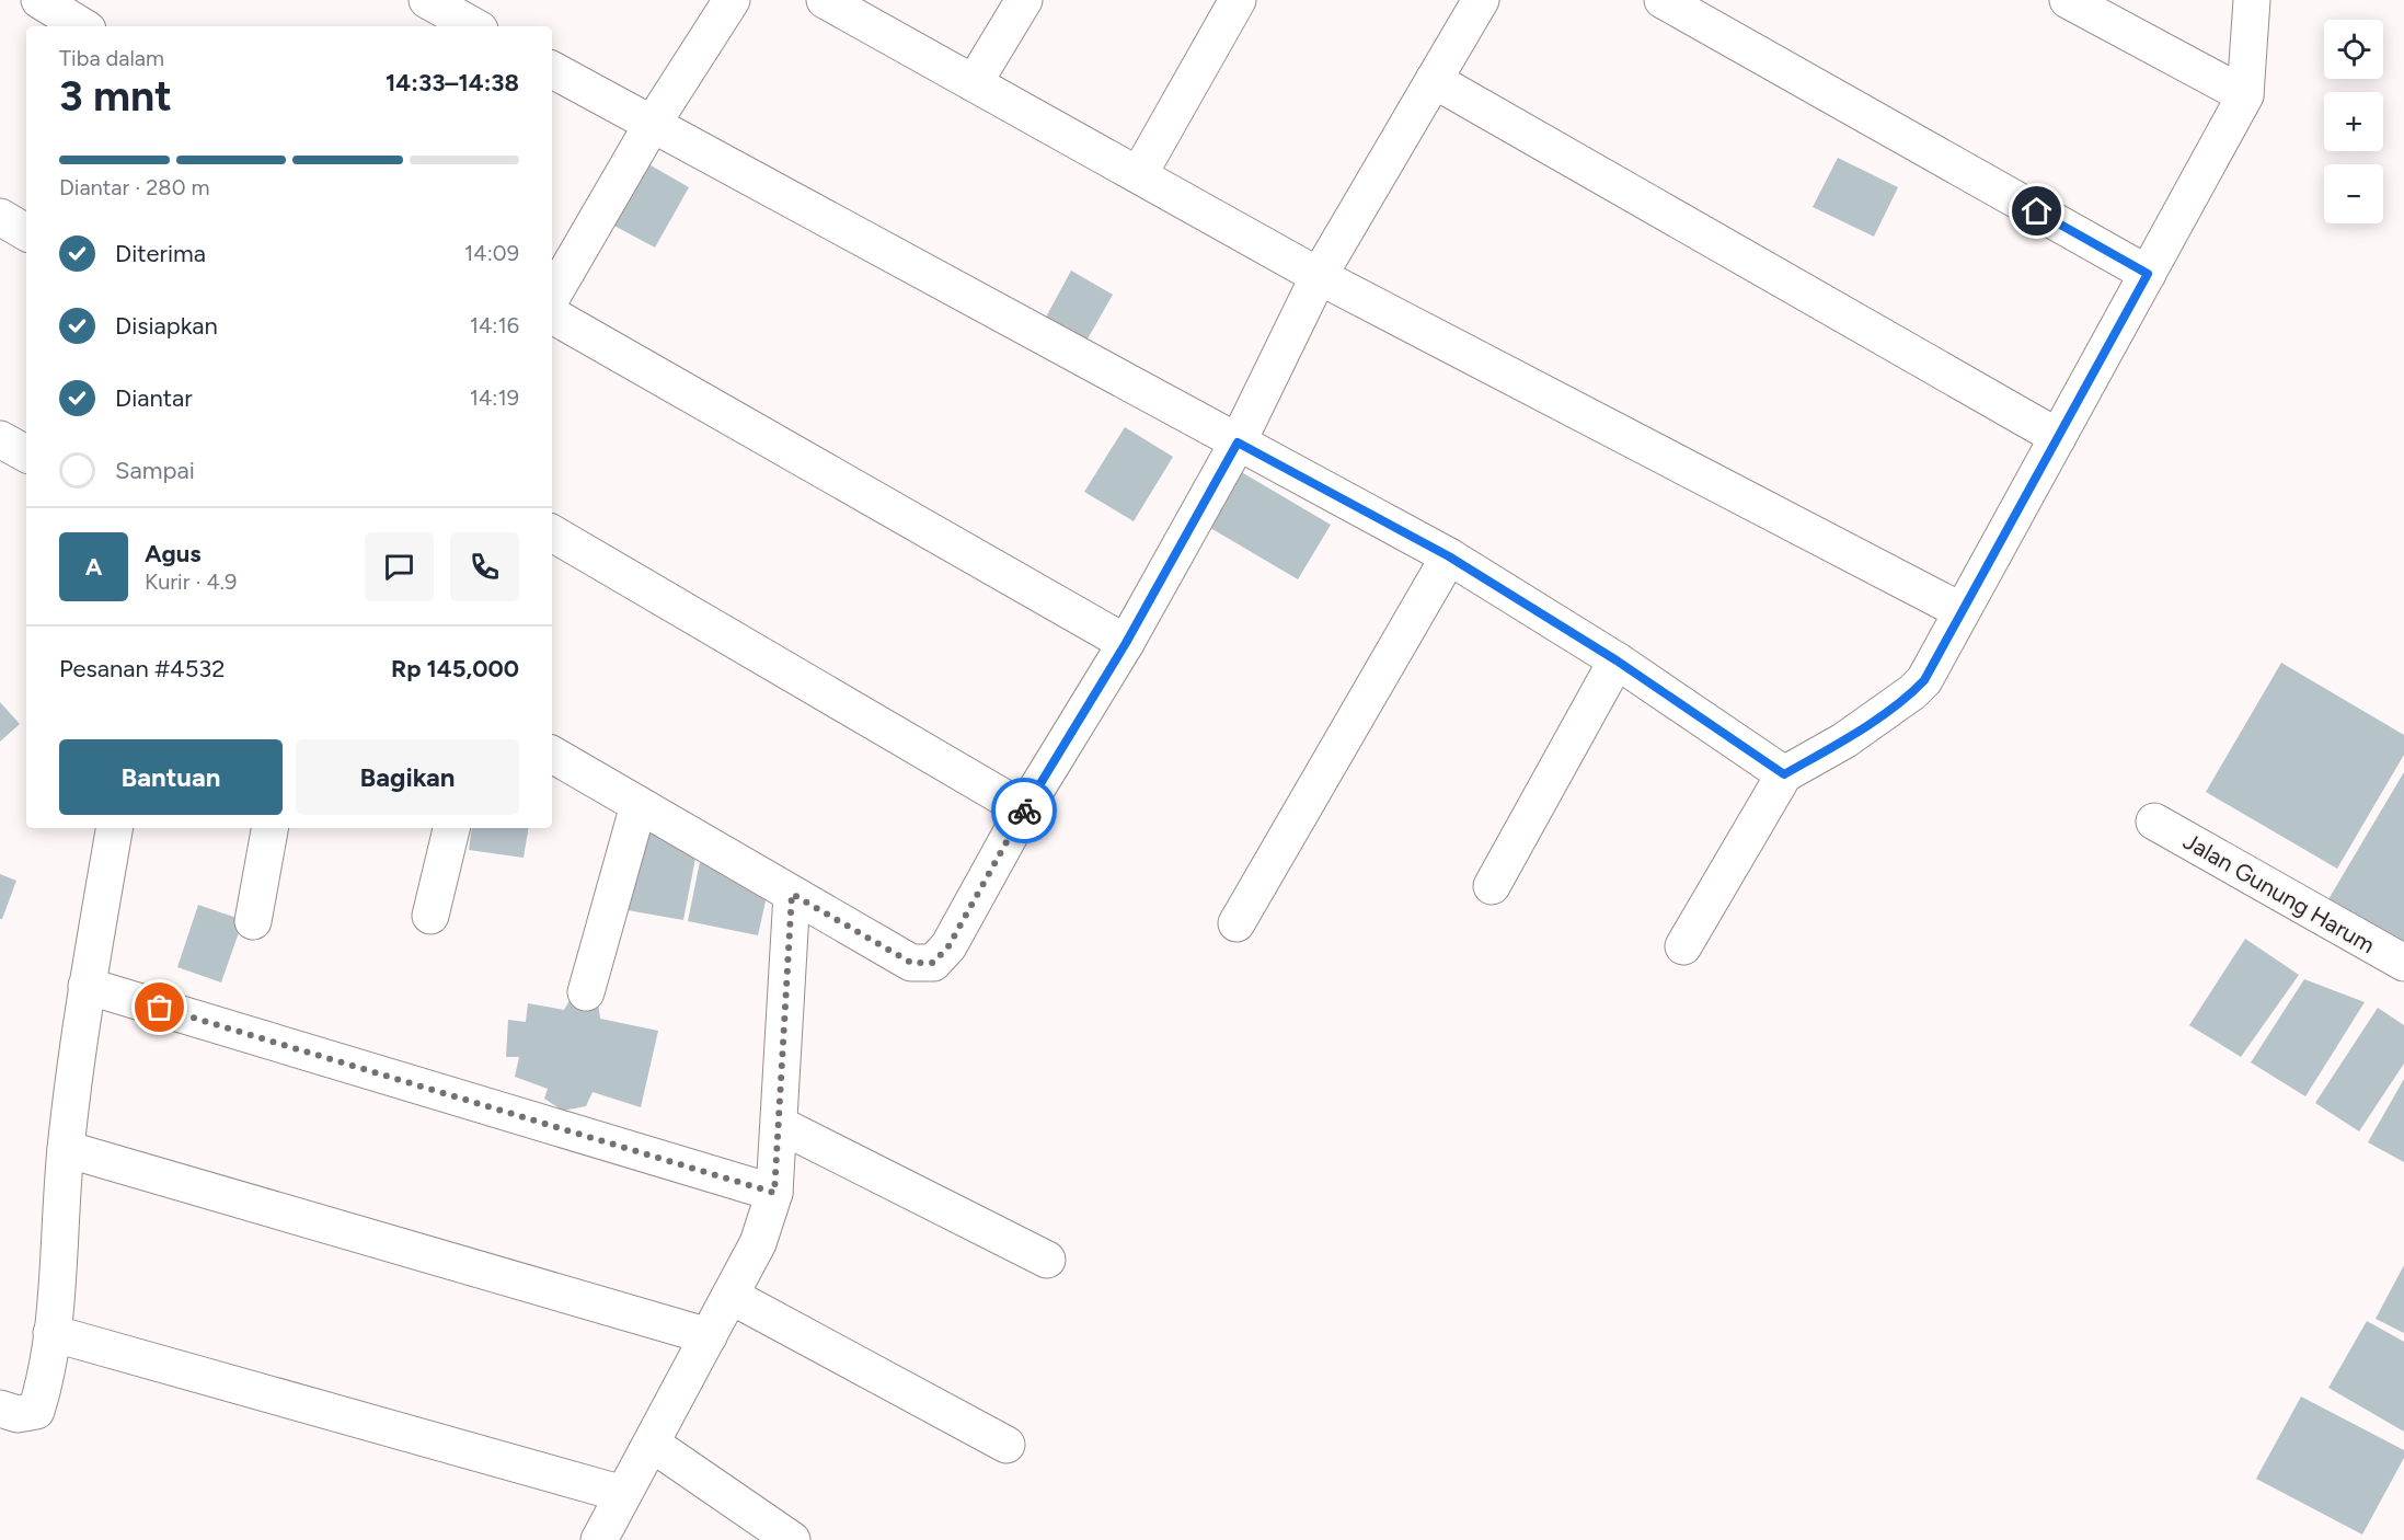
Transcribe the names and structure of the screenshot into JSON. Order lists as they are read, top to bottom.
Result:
{
  "streets": {
    "street": ["Jalan Gunung Harum"]
  },
  "page": {
    "map_buttons": ["+", "−"],
    "heading": ["3 mnt", "Tiba dalam", "14:33–14:38"],
    "panel": [
      "Agus",
      "Kurir · 4.9",
      "Pesanan #4532",
      "Rp 145,000"
    ],
    "bar": "Diantar · 280 m",
    "list": [
      ["Diterima", "14:09"],
      ["Disiapkan", "14:16"],
      ["Diantar", "14:19"],
      "Sampai"
    ],
    "round": "A",
    "buttons": ["Bantuan", "Bagikan"]
  }
}
